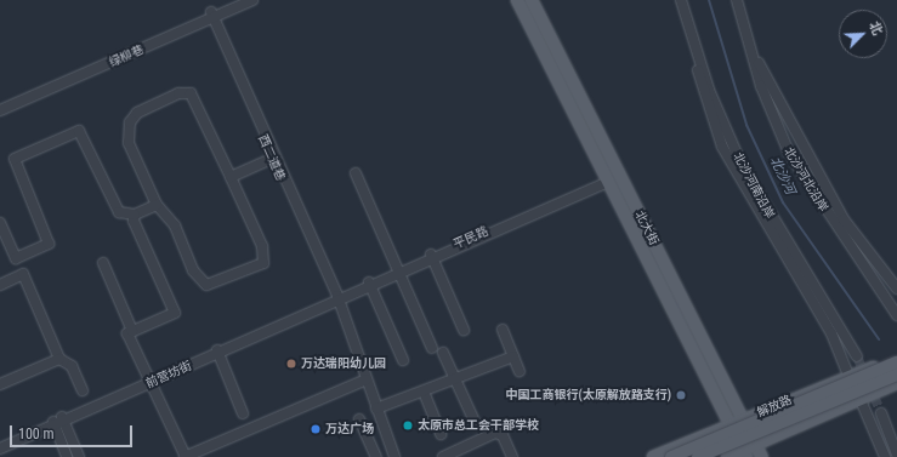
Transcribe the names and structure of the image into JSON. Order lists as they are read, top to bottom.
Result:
{
  "streets": {
    "main road": ["北大街", "解放路"],
    "street": [
      "绿柳巷",
      "西二道巷",
      "北沙河北沿岸",
      "北沙河南沿岸",
      "平民路",
      "前营坊街"
    ]
  },
  "crossings": [
    ["绿柳巷", "西二道巷"],
    ["西二道巷", "平民路"],
    ["西二道巷", "前营坊街"],
    ["北大街", "解放路"],
    ["平民路", "前营坊街"]
  ],
  "water": ["北沙河"],
  "places": [
    "万达瑞阳幼儿园",
    "中国工商银行(太原解放路支行)",
    "太原市总工会干部学校",
    "万达广场"
  ],
  "scale_bar": "100 m",
  "north": "top right"
}
